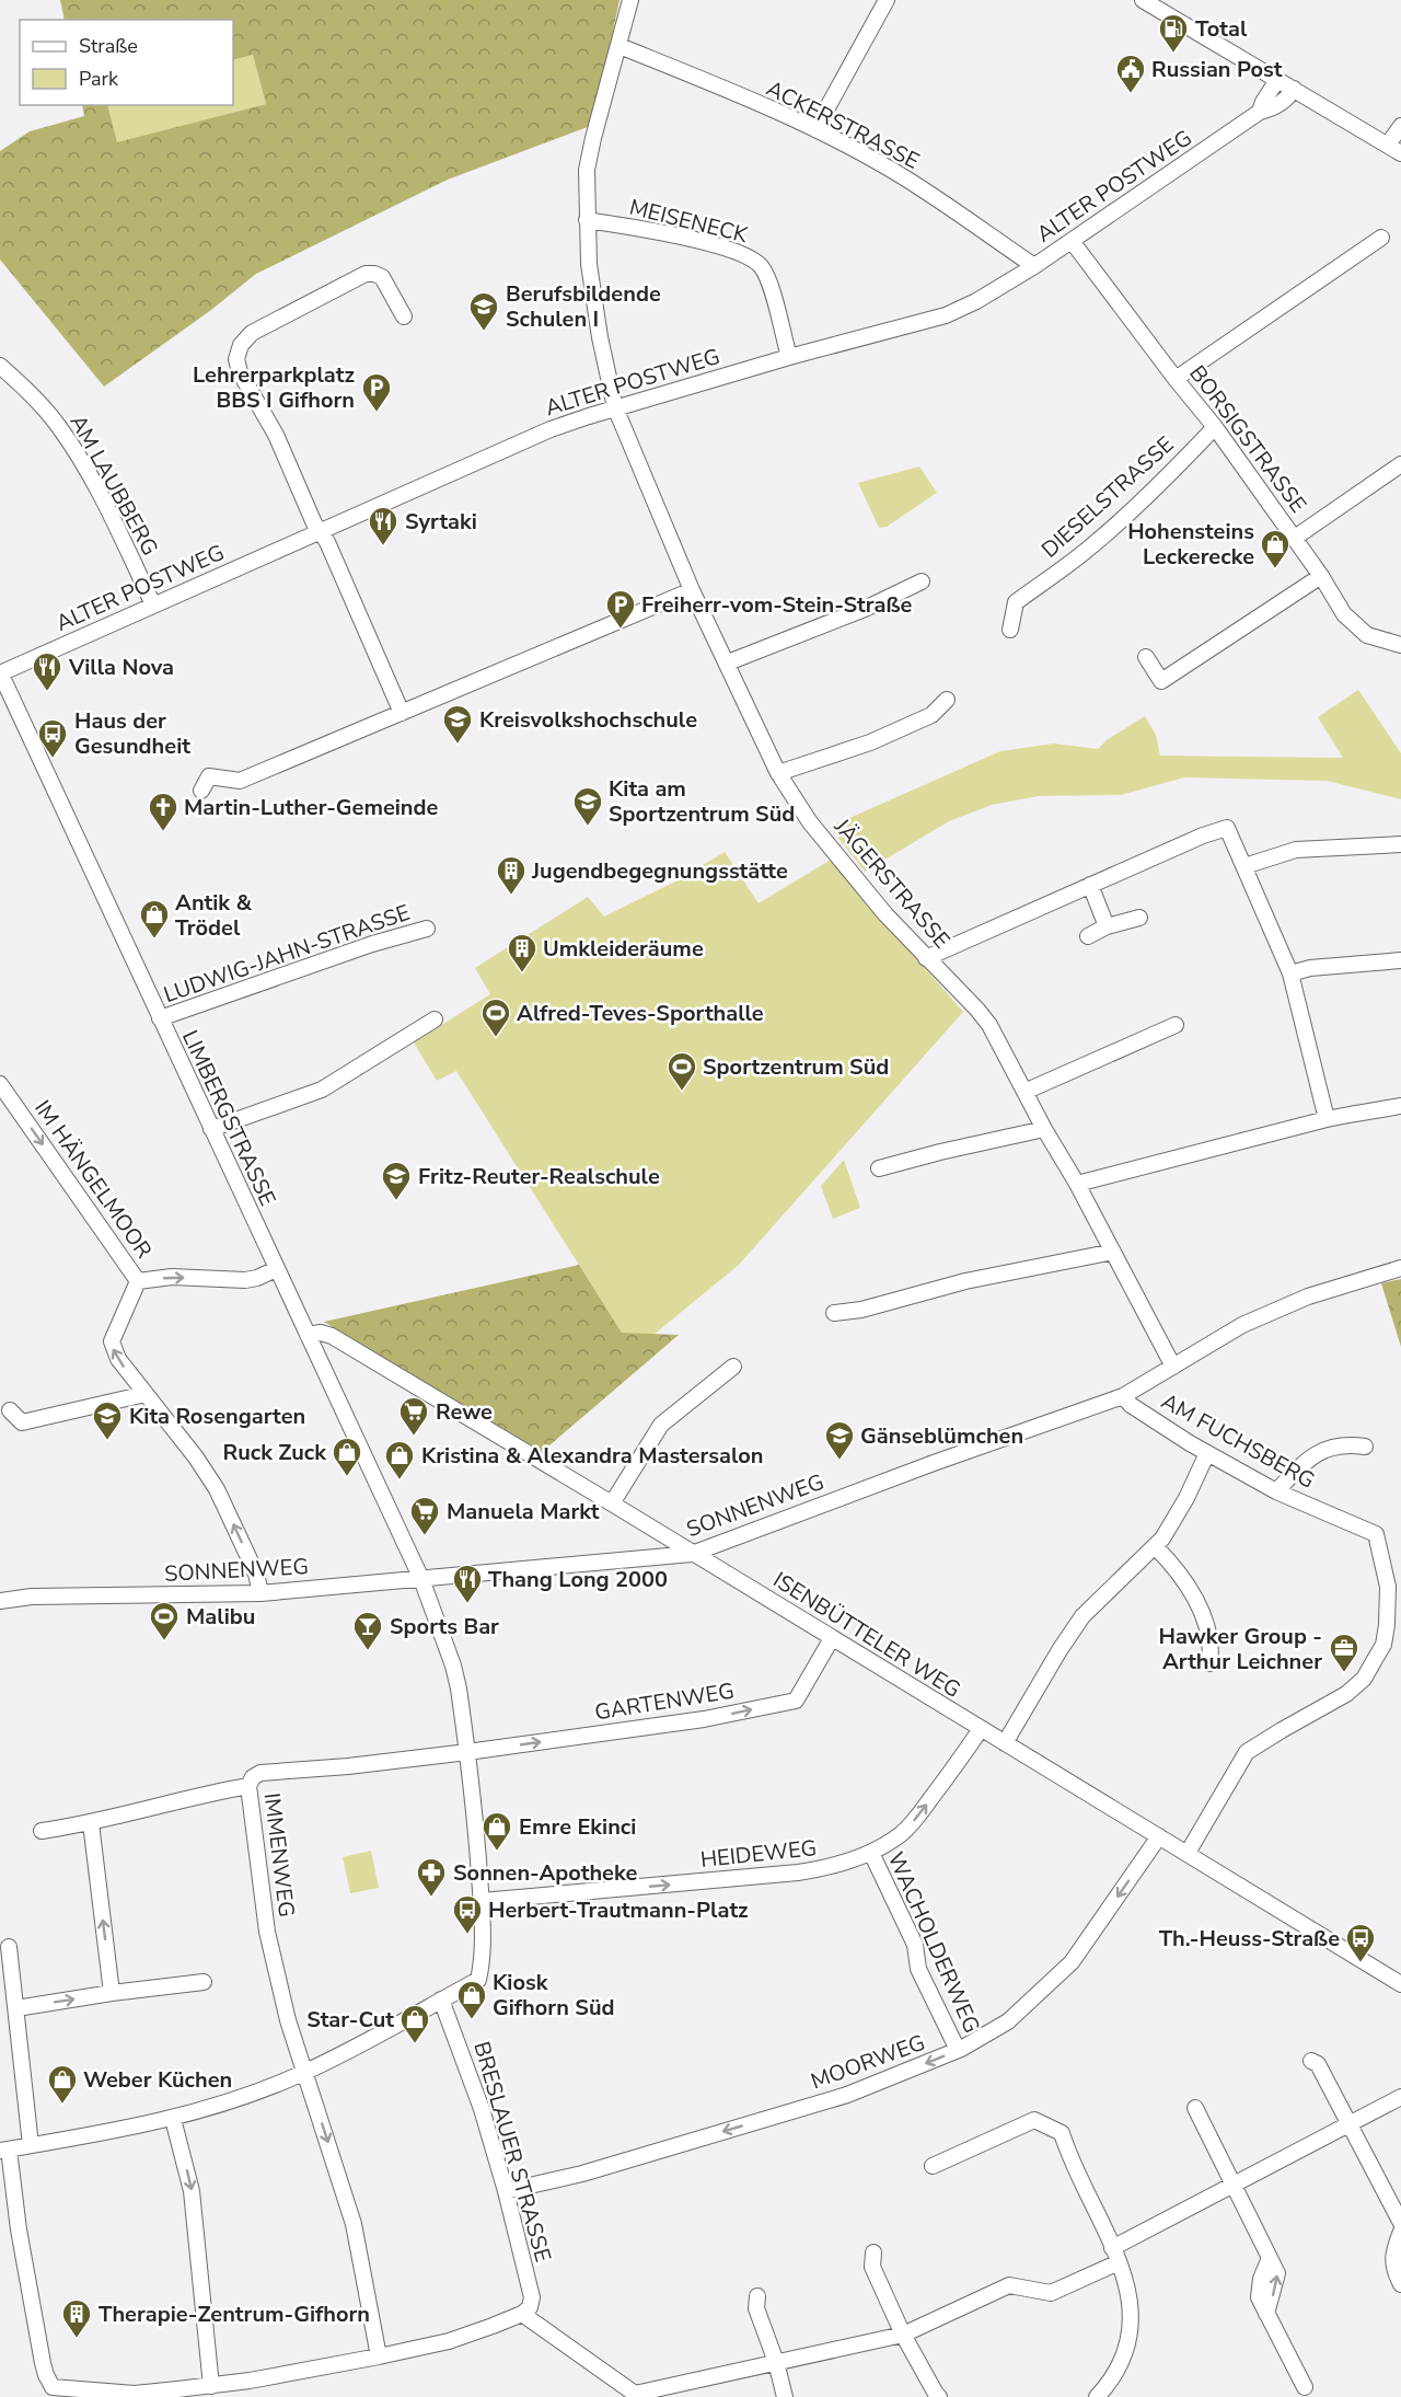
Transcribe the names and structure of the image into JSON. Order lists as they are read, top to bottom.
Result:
{
  "streets": {
    "street": [
      "ACKERSTRASSE",
      "ALTER POSTWEG",
      "MEISENECK",
      "BORSIGSTRASSE",
      "AM LAUBBERG",
      "DIESELSTRASSE",
      "JÄGERSTRASSE",
      "LUDWIG-JAHN-STRASSE",
      "LIMBERGSTRASSE",
      "IM HÄNGELMOOR",
      "AM FUCHSBERG",
      "SONNENWEG",
      "ISENBÜTTELER WEG",
      "GARTENWEG",
      "HEIDEWEG",
      "IMMENWEG",
      "WACHOLDERWEG",
      "MOORWEG",
      "BRESLAUER STRASSE"
    ]
  },
  "crossings": [
    ["ACKERSTRASSE", "ALTER POSTWEG"],
    ["ACKERSTRASSE", "JÄGERSTRASSE"],
    ["ALTER POSTWEG", "MEISENECK"],
    ["ALTER POSTWEG", "BORSIGSTRASSE"],
    ["ALTER POSTWEG", "AM LAUBBERG"],
    ["ALTER POSTWEG", "JÄGERSTRASSE"],
    ["ALTER POSTWEG", "LIMBERGSTRASSE"],
    ["MEISENECK", "JÄGERSTRASSE"],
    ["BORSIGSTRASSE", "DIESELSTRASSE"],
    ["JÄGERSTRASSE", "SONNENWEG"],
    ["LUDWIG-JAHN-STRASSE", "LIMBERGSTRASSE"],
    ["LIMBERGSTRASSE", "IM HÄNGELMOOR"],
    ["LIMBERGSTRASSE", "SONNENWEG"],
    ["LIMBERGSTRASSE", "ISENBÜTTELER WEG"],
    ["LIMBERGSTRASSE", "GARTENWEG"],
    ["LIMBERGSTRASSE", "HEIDEWEG"],
    ["LIMBERGSTRASSE", "IMMENWEG"],
    ["LIMBERGSTRASSE", "BRESLAUER STRASSE"],
    ["AM FUCHSBERG", "SONNENWEG"],
    ["AM FUCHSBERG", "ISENBÜTTELER WEG"],
    ["SONNENWEG", "ISENBÜTTELER WEG"],
    ["ISENBÜTTELER WEG", "GARTENWEG"],
    ["ISENBÜTTELER WEG", "HEIDEWEG"],
    ["ISENBÜTTELER WEG", "MOORWEG"],
    ["GARTENWEG", "IMMENWEG"],
    ["HEIDEWEG", "WACHOLDERWEG"],
    ["WACHOLDERWEG", "MOORWEG"],
    ["MOORWEG", "BRESLAUER STRASSE"]
  ],
  "one_way": [
    "IM HÄNGELMOOR",
    "GARTENWEG",
    "HEIDEWEG",
    "IMMENWEG",
    "MOORWEG"
  ],
  "places": {
    "fuel station": ["Total"],
    "public building": ["Russian Post"],
    "school or university": [
      "Berufsbildende Schulen I",
      "Kreisvolkshochschule",
      "Kita am Sportzentrum Süd",
      "Fritz-Reuter-Realschule",
      "Kita Rosengarten",
      "Gänseblümchen"
    ],
    "parking": ["Lehrerparkplatz BBS I Gifhorn", "Freiherr-vom-Stein-Straße"],
    "restaurant": ["Syrtaki", "Villa Nova", "Thang Long 2000"],
    "shop": [
      "Hohensteins Leckerecke",
      "Antik & Trödel",
      "Ruck Zuck",
      "Kristina & Alexandra Mastersalon",
      "Emre Ekinci",
      "Kiosk Gifhorn Süd",
      "Star-Cut",
      "Weber Küchen"
    ],
    "bus stop": ["Haus der Gesundheit", "Herbert-Trautmann-Platz", "Th.-Heuss-Straße"],
    "church": ["Martin-Luther-Gemeinde"],
    "building": ["Jugendbegegnungsstätte", "Umkleideräume", "Therapie-Zentrum-Gifhorn"],
    "sports": ["Alfred-Teves-Sporthalle", "Sportzentrum Süd", "Malibu"],
    "supermarket": ["Rewe", "Manuela Markt"],
    "bar": ["Sports Bar"],
    "office": ["Hawker Group - Arthur Leichner"],
    "pharmacy": ["Sonnen-Apotheke"]
  },
  "legend": ["Straße", "Park"]
}
